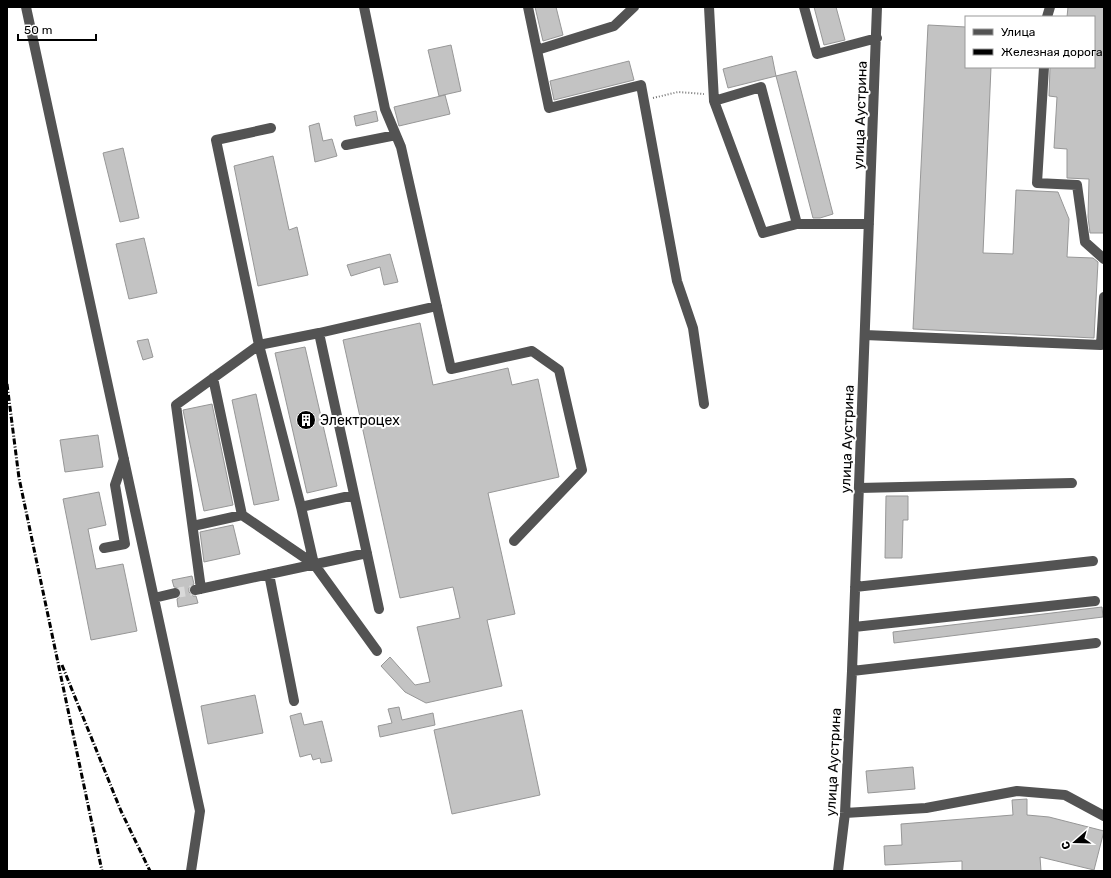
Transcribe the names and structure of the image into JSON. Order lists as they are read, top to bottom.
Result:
{
  "streets": {
    "street": ["улица Аустрина"]
  },
  "places": {
    "building": ["Электроцех"]
  },
  "legend": ["Улица", "Железная дорога"],
  "scale_bar": "50 m",
  "north": "left"
}
